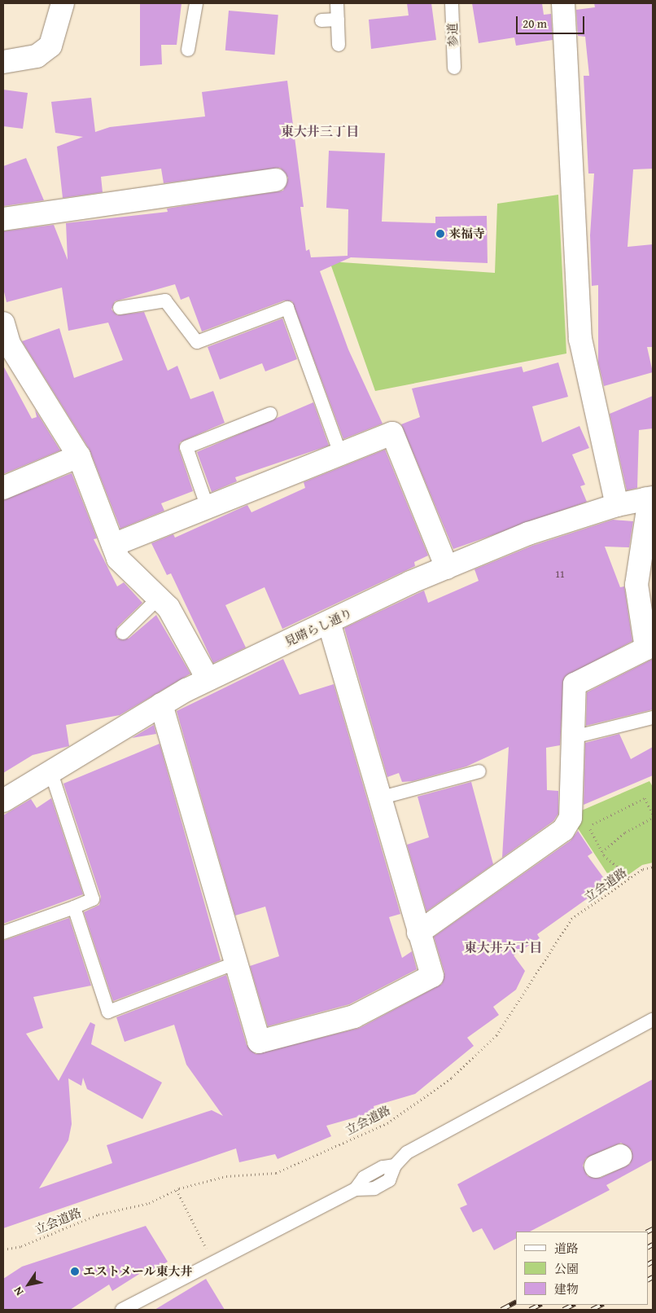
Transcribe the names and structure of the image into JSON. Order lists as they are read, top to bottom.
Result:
{
  "streets": {
    "street": ["見晴らし通り"],
    "lane": ["参道"],
    "path": ["立会道路"]
  },
  "districts": ["東大井三丁目", "東大井六丁目"],
  "places": ["来福寺", "エストメール東大井"],
  "house_numbers": ["11"],
  "legend": ["道路", "公園", "建物"],
  "scale_bar": "20 m",
  "north": "bottom left"
}
